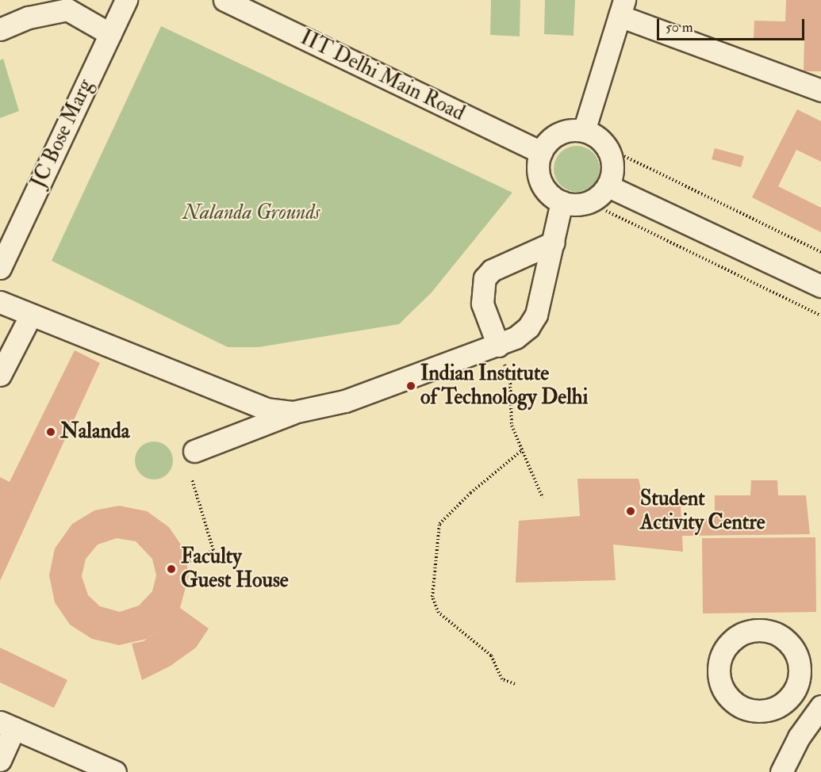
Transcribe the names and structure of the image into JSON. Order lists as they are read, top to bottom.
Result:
{
  "streets": {
    "street": ["IIT Delhi Main Road", "JC Bose Marg"]
  },
  "parks": ["Nalanda Grounds"],
  "places": [
    "Indian Institute of Technology Delhi",
    "Nalanda",
    "Student Activity Centre",
    "Faculty Guest House"
  ],
  "scale_bar": "50 m"
}
